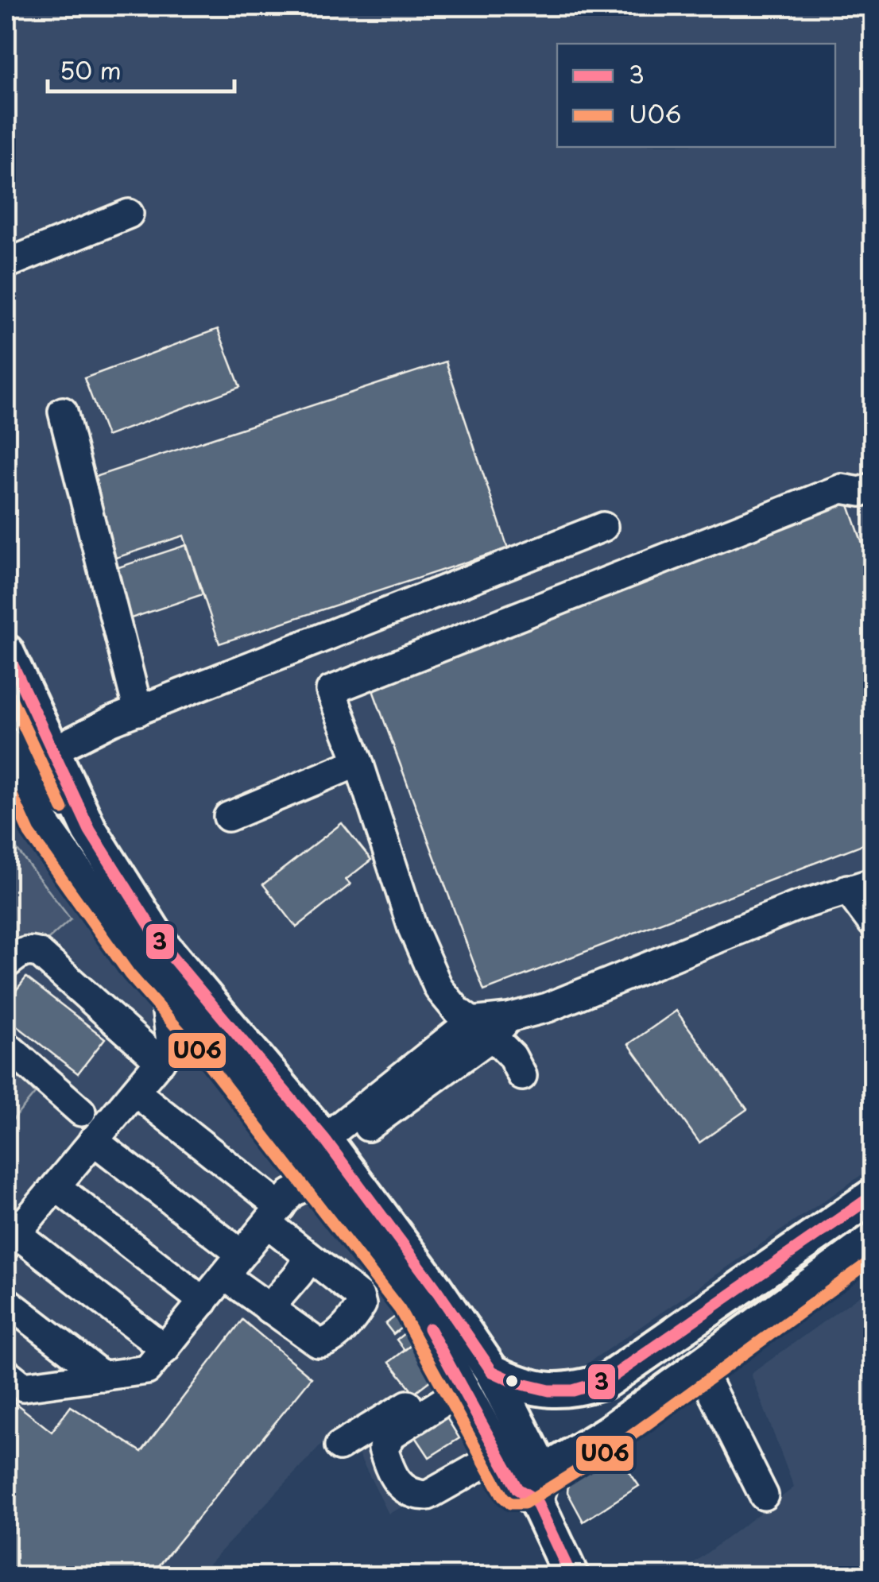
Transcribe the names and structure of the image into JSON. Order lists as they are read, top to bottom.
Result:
{
  "lines": ["transit line 3", "transit line U06"],
  "legend": ["3", "U06"],
  "scale_bar": "50 m"
}
